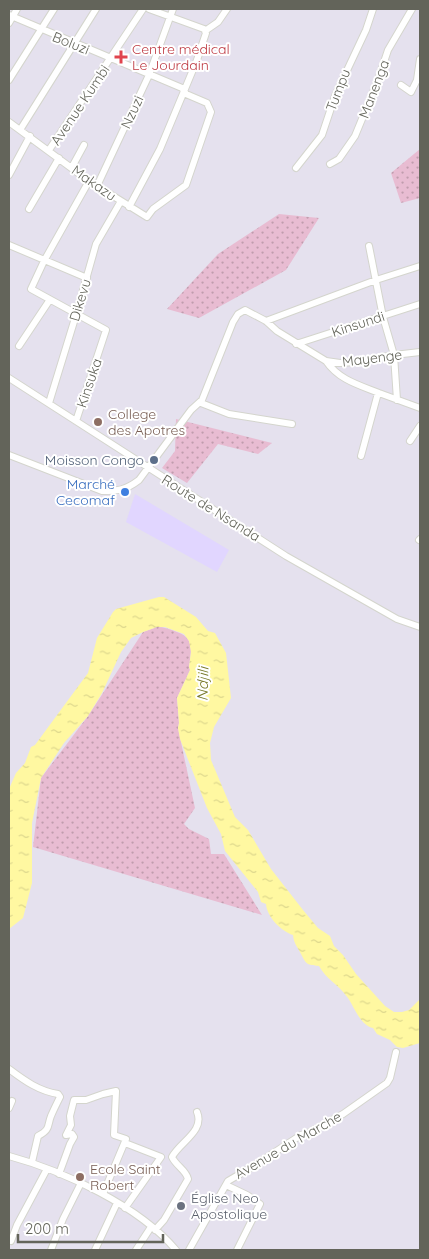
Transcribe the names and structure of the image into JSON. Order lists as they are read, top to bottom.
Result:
{
  "streets": {
    "street": [
      "Boluzi",
      "Manenga",
      "Tumpu",
      "Avenue Kumbi",
      "Nzuzi",
      "Makazu",
      "Dikevu",
      "Kinsundi",
      "Mayenge",
      "Kinsuka",
      "Route de Nsanda",
      "Avenue du Marche"
    ]
  },
  "crossings": [
    ["Boluzi", "Avenue Kumbi"],
    ["Boluzi", "Nzuzi"],
    ["Boluzi", "Makazu"],
    ["Avenue Kumbi", "Makazu"],
    ["Nzuzi", "Makazu"],
    ["Makazu", "Dikevu"],
    ["Dikevu", "Kinsuka"],
    ["Dikevu", "Route de Nsanda"],
    ["Kinsundi", "Mayenge"],
    ["Kinsuka", "Route de Nsanda"]
  ],
  "water": ["Ndjili"],
  "places": {
    "health": ["Centre médical Le Jourdain"],
    "other": [
      "College des Apotres",
      "Moisson Congo",
      "Marché Cecomaf",
      "Ecole Saint Robert",
      "Église Neo Apostolique"
    ]
  },
  "scale_bar": "200 m"
}
